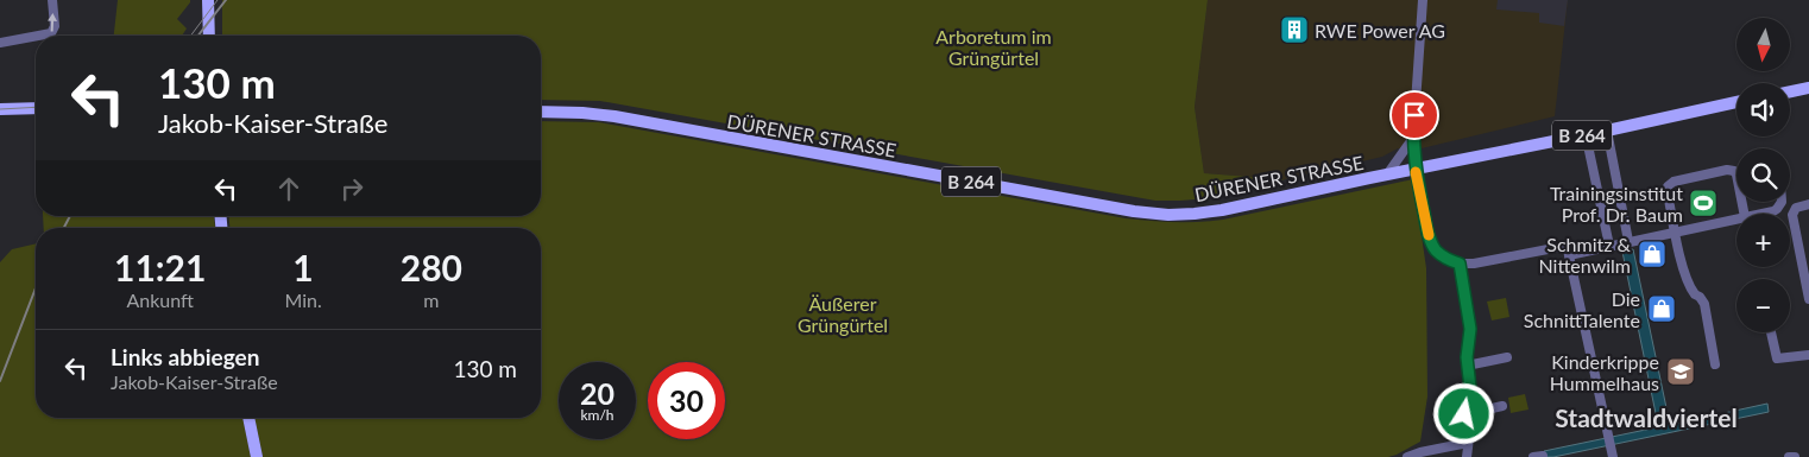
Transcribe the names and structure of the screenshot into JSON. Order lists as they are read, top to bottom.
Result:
{
  "streets": {
    "main road": ["DÜRENER STRASSE", "B 264"]
  },
  "districts": ["Stadtwaldviertel"],
  "parks": ["Arboretum im Grüngürtel", "Äußerer Grüngürtel"],
  "places": {
    "building": ["RWE Power AG"],
    "sports": ["Trainingsinstitut Prof. Dr. Baum"],
    "shop": ["Schmitz & Nittenwilm", "Die SchnittTalente"],
    "school or university": ["Kinderkrippe Hummelhaus"]
  },
  "north": "bottom",
  "page": {
    "map_buttons": ["+", "−"],
    "turn": ["130 m", "Jakob-Kaiser-Straße"],
    "eta": [
      "11:21",
      "Ankunft",
      "1",
      "Min.",
      "280",
      "m"
    ],
    "list": [
      {
        "name": "Links abbiegen",
        "note": "Jakob-Kaiser-Straße",
        "value": "130 m"
      }
    ],
    "speed": "20 km/h",
    "limit": "30"
  }
}
